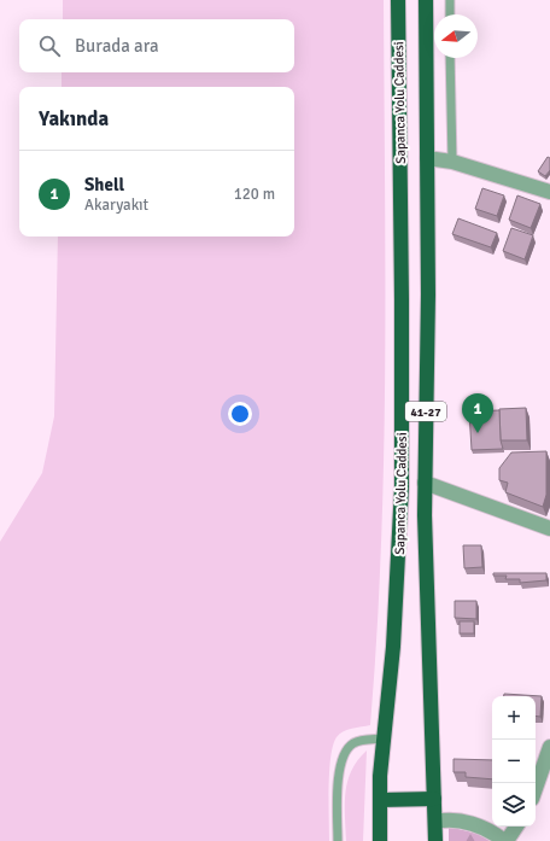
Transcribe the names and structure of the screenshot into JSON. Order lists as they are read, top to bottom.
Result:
{
  "streets": {
    "highway": ["Sapanca Yolu Caddesi", "41-27"]
  },
  "north": "left",
  "page": {
    "search": "Burada ara",
    "heading": "Yakında",
    "list": [
      {
        "mark": "1",
        "name": "Shell",
        "note": "Akaryakıt",
        "value": "120 m"
      }
    ],
    "pins": "1",
    "map_buttons": ["+", "−"]
  }
}
